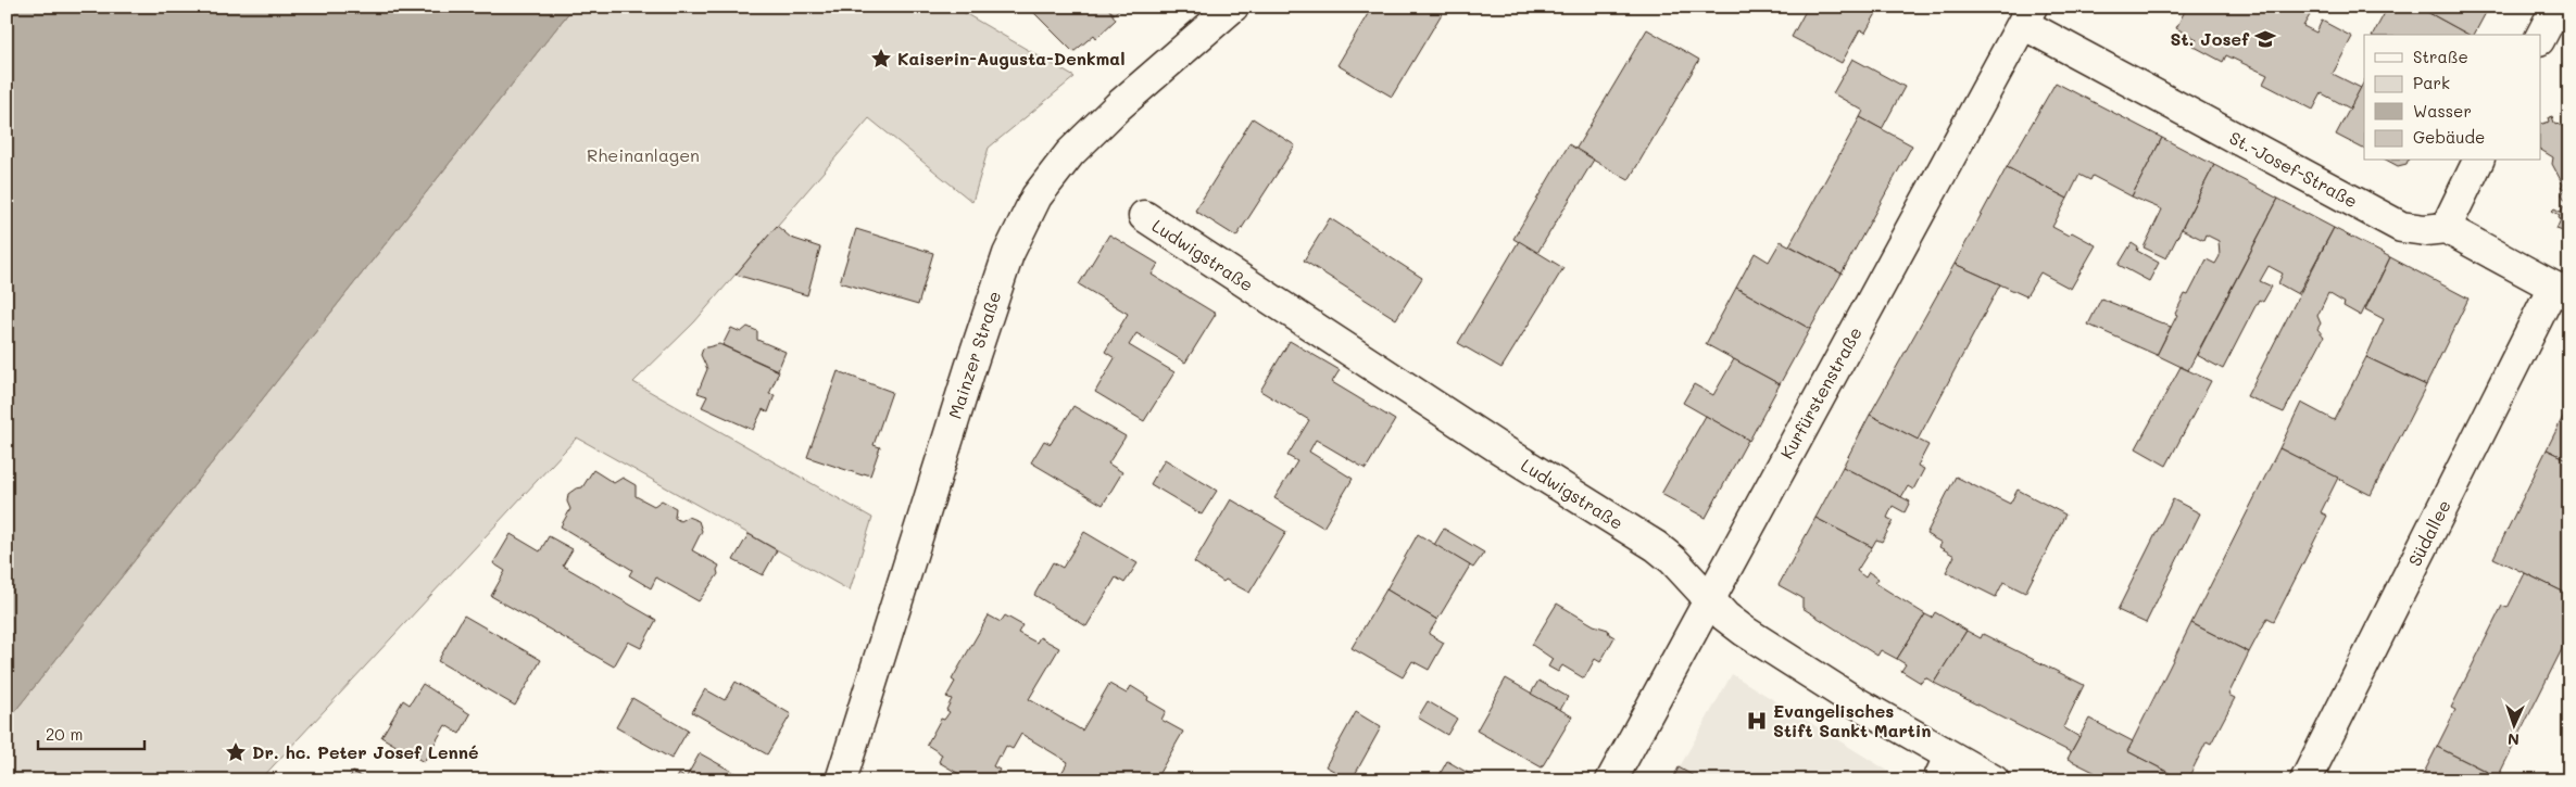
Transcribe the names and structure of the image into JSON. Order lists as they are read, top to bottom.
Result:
{
  "streets": {
    "street": [
      "St.-Josef-Straße",
      "Ludwigstraße",
      "Mainzer Straße",
      "Kurfürstenstraße",
      "Südallee"
    ]
  },
  "crossings": [
    ["St.-Josef-Straße", "Kurfürstenstraße"],
    ["Ludwigstraße", "Kurfürstenstraße"]
  ],
  "parks": ["Rheinanlagen"],
  "places": {
    "school or university": ["St. Josef"],
    "place": ["Kaiserin-Augusta-Denkmal", "Dr. hc. Peter Josef Lenné"],
    "hospital": ["Evangelisches Stift Sankt Martin"]
  },
  "legend": [
    "Straße",
    "Park",
    "Wasser",
    "Gebäude"
  ],
  "scale_bar": "20 m",
  "north": "bottom"
}
